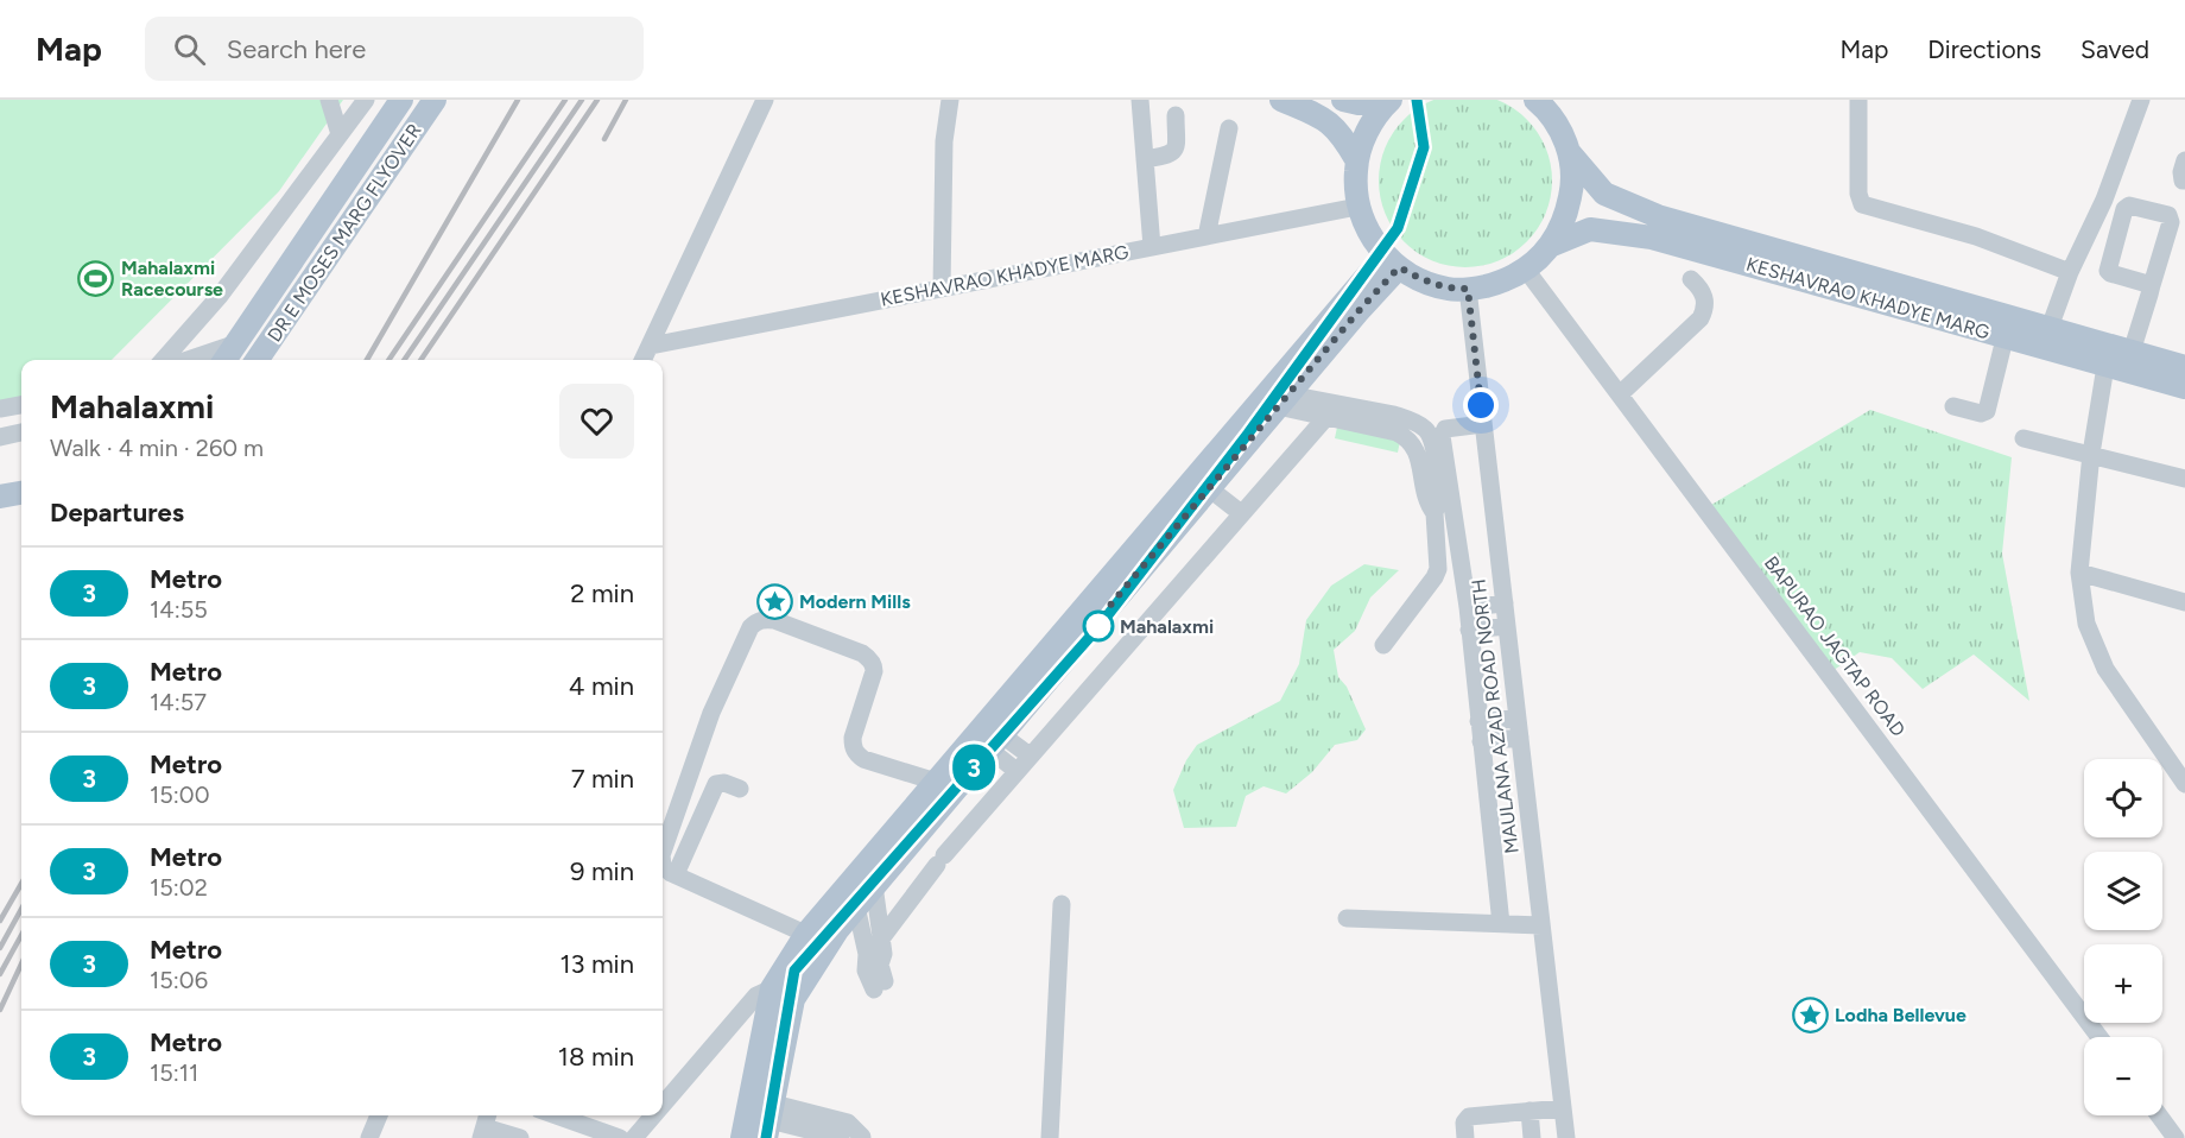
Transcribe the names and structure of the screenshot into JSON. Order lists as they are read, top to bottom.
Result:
{
  "streets": {
    "main road": ["DR E MOSES MARG FLYOVER", "KESHAVRAO KHADYE MARG"],
    "street": ["BAPURAO JAGTAP ROAD", "MAULANA AZAD ROAD NORTH"]
  },
  "places": {
    "sports": ["Mahalaxmi Racecourse"],
    "place": ["Modern Mills", "Lodha Bellevue"],
    "other": ["Mahalaxmi"]
  },
  "lines": ["metro line 3"],
  "page": {
    "header": "Map",
    "search": "Search here",
    "nav": ["Map", "Directions", "Saved"],
    "on_map": "3",
    "heading": [
      ["Mahalaxmi", "Walk · 4 min · 260 m"],
      "Departures"
    ],
    "list": [
      {
        "mark": "3",
        "name": "Metro",
        "note": "14:55",
        "value": "2 min"
      },
      {
        "mark": "3",
        "name": "Metro",
        "note": "14:57",
        "value": "4 min"
      },
      {
        "mark": "3",
        "name": "Metro",
        "note": "15:00",
        "value": "7 min"
      },
      {
        "mark": "3",
        "name": "Metro",
        "note": "15:02",
        "value": "9 min"
      },
      {
        "mark": "3",
        "name": "Metro",
        "note": "15:06",
        "value": "13 min"
      },
      {
        "mark": "3",
        "name": "Metro",
        "note": "15:11",
        "value": "18 min"
      }
    ],
    "map_buttons": ["+", "−"]
  }
}
